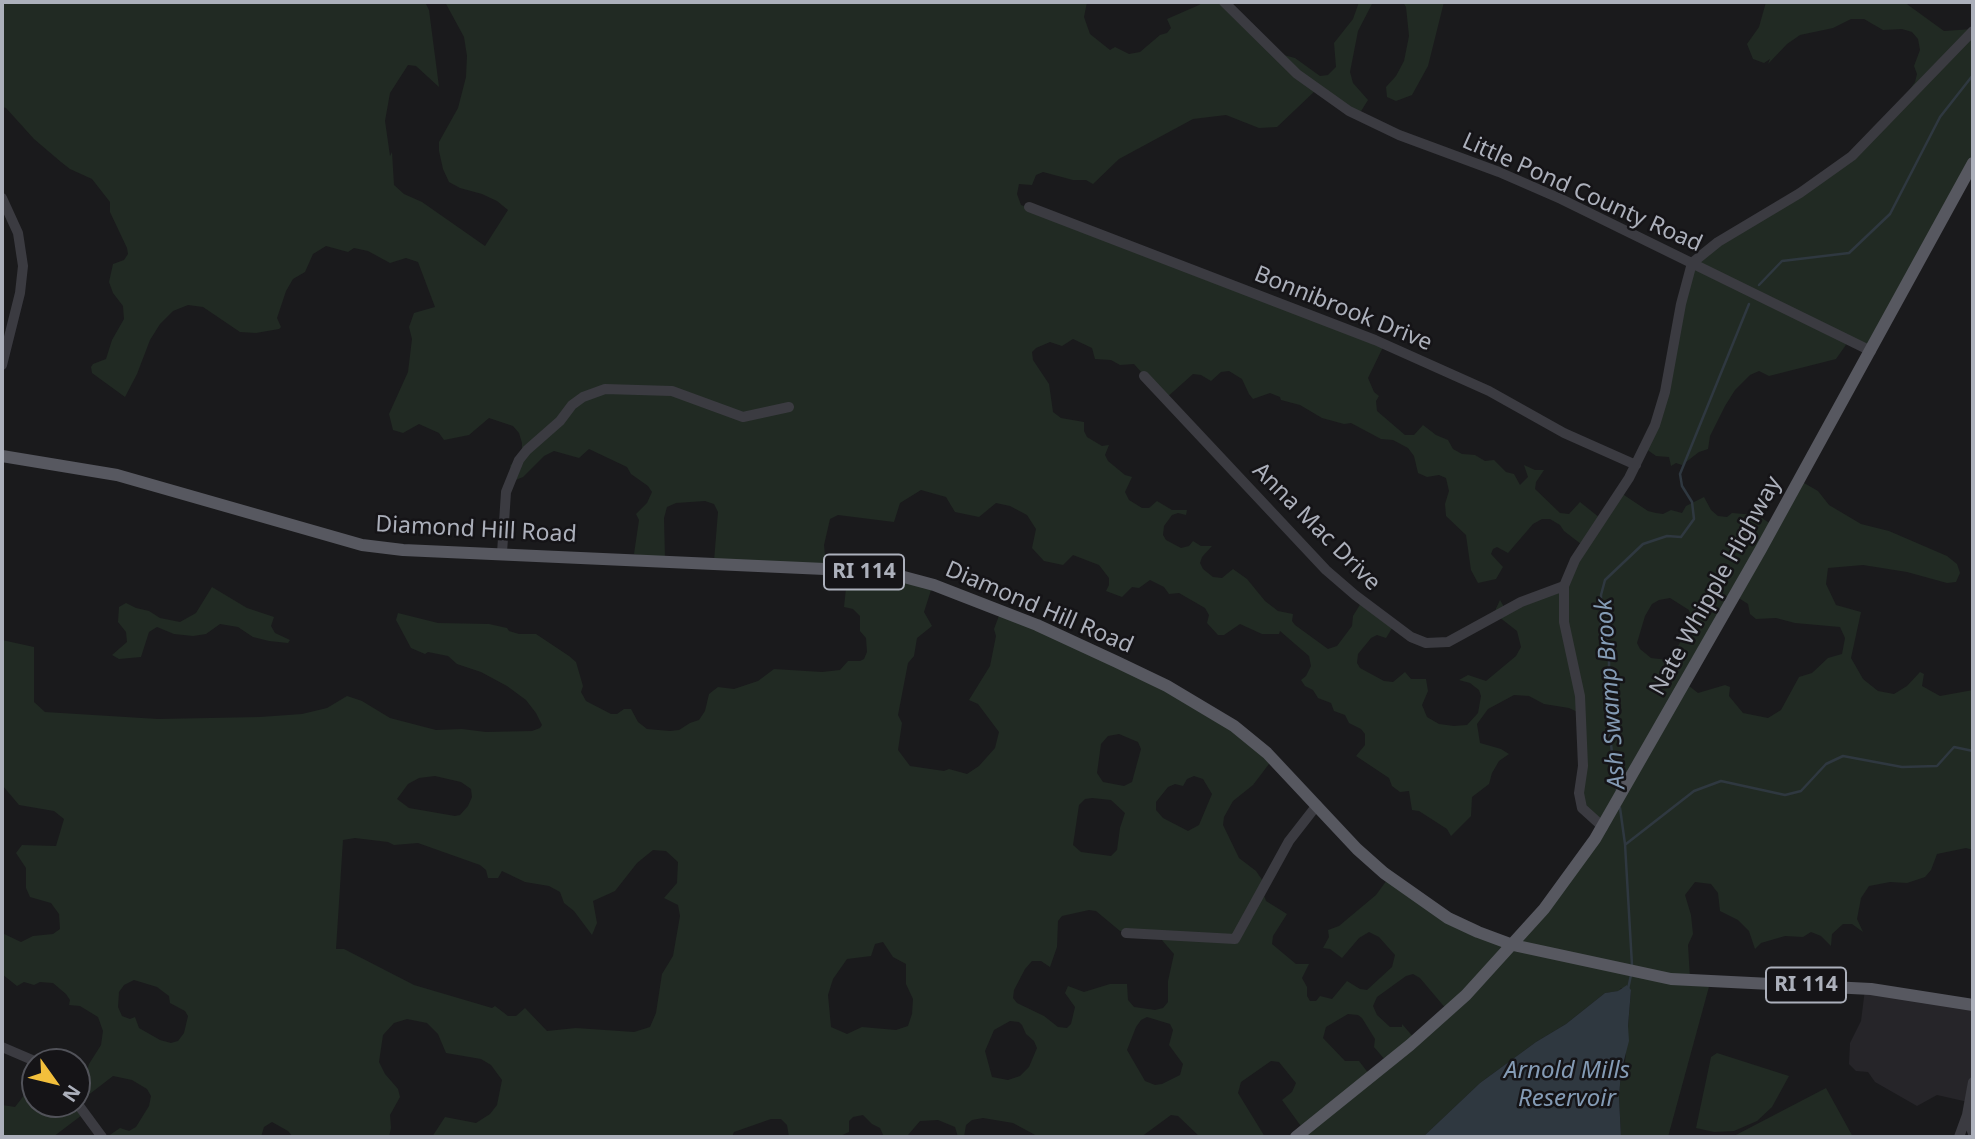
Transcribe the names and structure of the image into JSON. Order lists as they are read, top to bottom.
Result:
{
  "streets": {
    "main road": ["Diamond Hill Road", "RI 114", "Nate Whipple Highway"],
    "street": ["Little Pond County Road", "Bonnibrook Drive", "Anna Mac Drive"]
  },
  "crossings": [
    ["Little Pond County Road", "Nate Whipple Highway"],
    ["Diamond Hill Road", "Nate Whipple Highway"]
  ],
  "water": ["Ash Swamp Brook", "Arnold Mills Reservoir"],
  "north": "bottom right"
}
